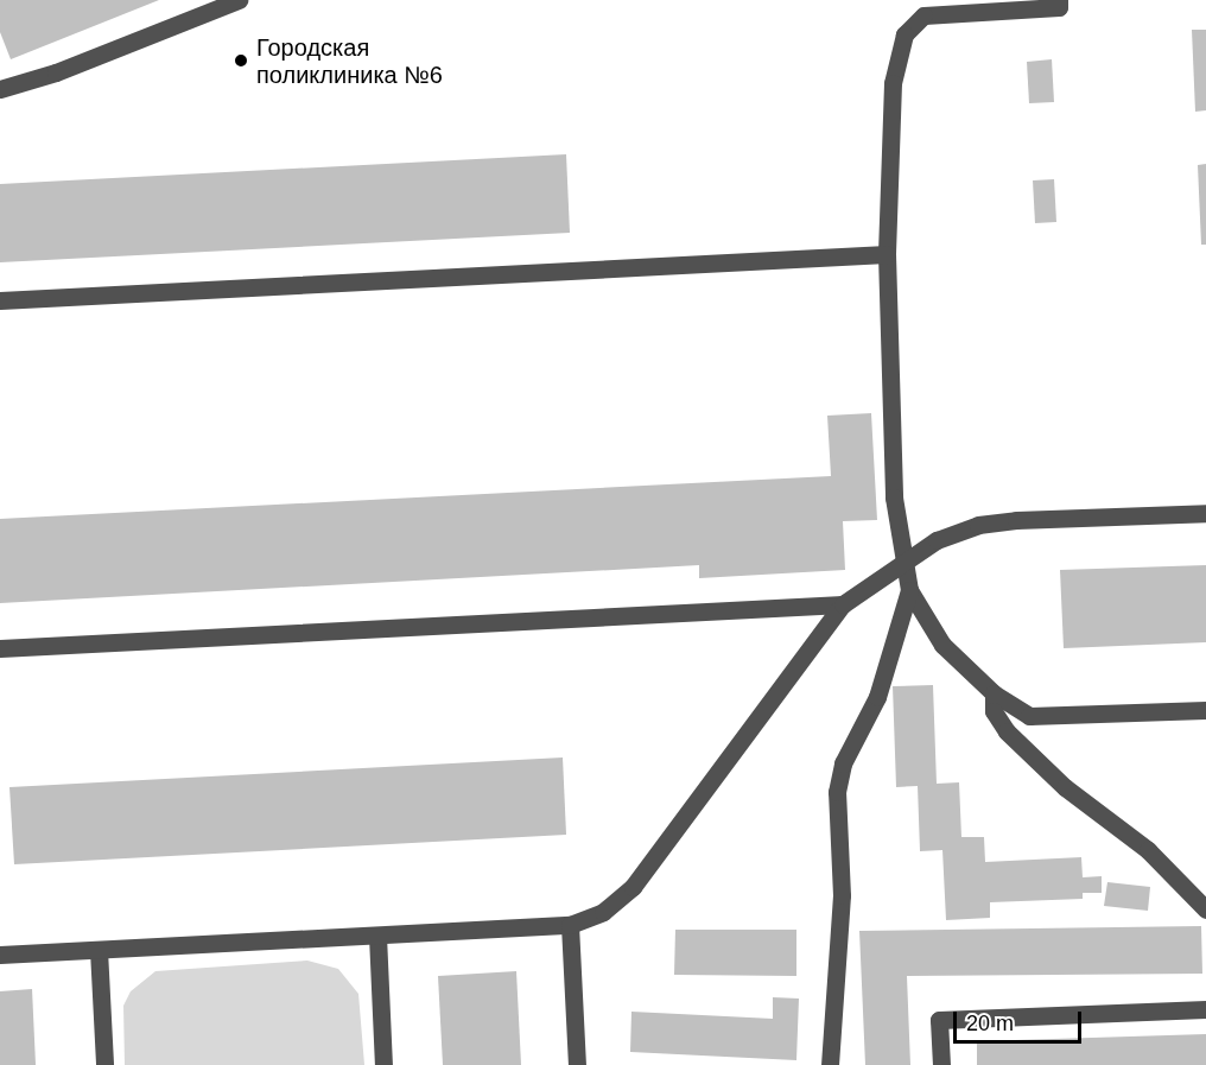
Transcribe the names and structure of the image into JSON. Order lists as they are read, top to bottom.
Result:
{
  "places": ["Городская поликлиника №6"],
  "scale_bar": "20 m"
}
